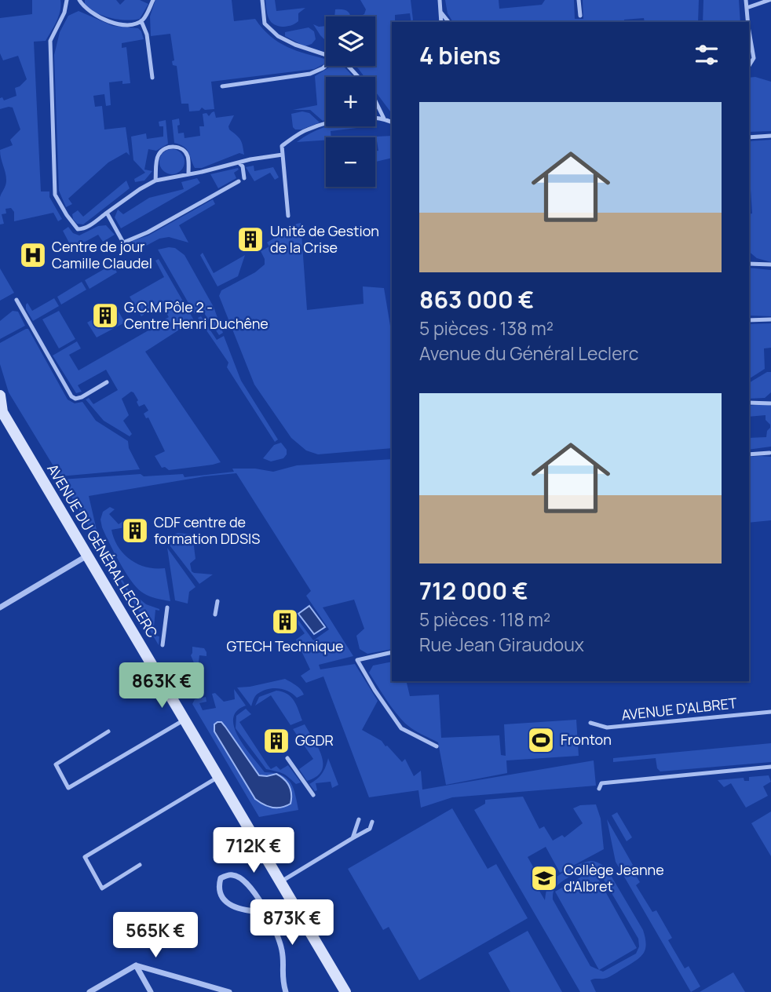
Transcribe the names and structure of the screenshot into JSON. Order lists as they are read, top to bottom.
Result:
{
  "streets": {
    "main road": ["AVENUE DU GÉNÉRAL LECLERC"],
    "lane": ["AVENUE D'ALBRET"]
  },
  "places": {
    "building": [
      "Unité de Gestion de la Crise",
      "G.C.M Pôle 2 - Centre Henri Duchêne",
      "CDF centre de formation DDSIS",
      "GTECH Technique",
      "GGDR"
    ],
    "hospital": ["Centre de jour Camille Claudel"],
    "sports": ["Fronton"],
    "school or university": ["Collège Jeanne d'Albret"]
  },
  "page": {
    "map_buttons": ["+", "−"],
    "heading": "4 biens",
    "list": [
      {
        "name": "863 000 €",
        "note": "5 pièces · 138 m² · Avenue du Général Leclerc"
      },
      {
        "name": "712 000 €",
        "note": "5 pièces · 118 m² · Rue Jean Giraudoux"
      }
    ],
    "price": [
      "863K €",
      "712K €",
      "873K €",
      "565K €"
    ]
  }
}
